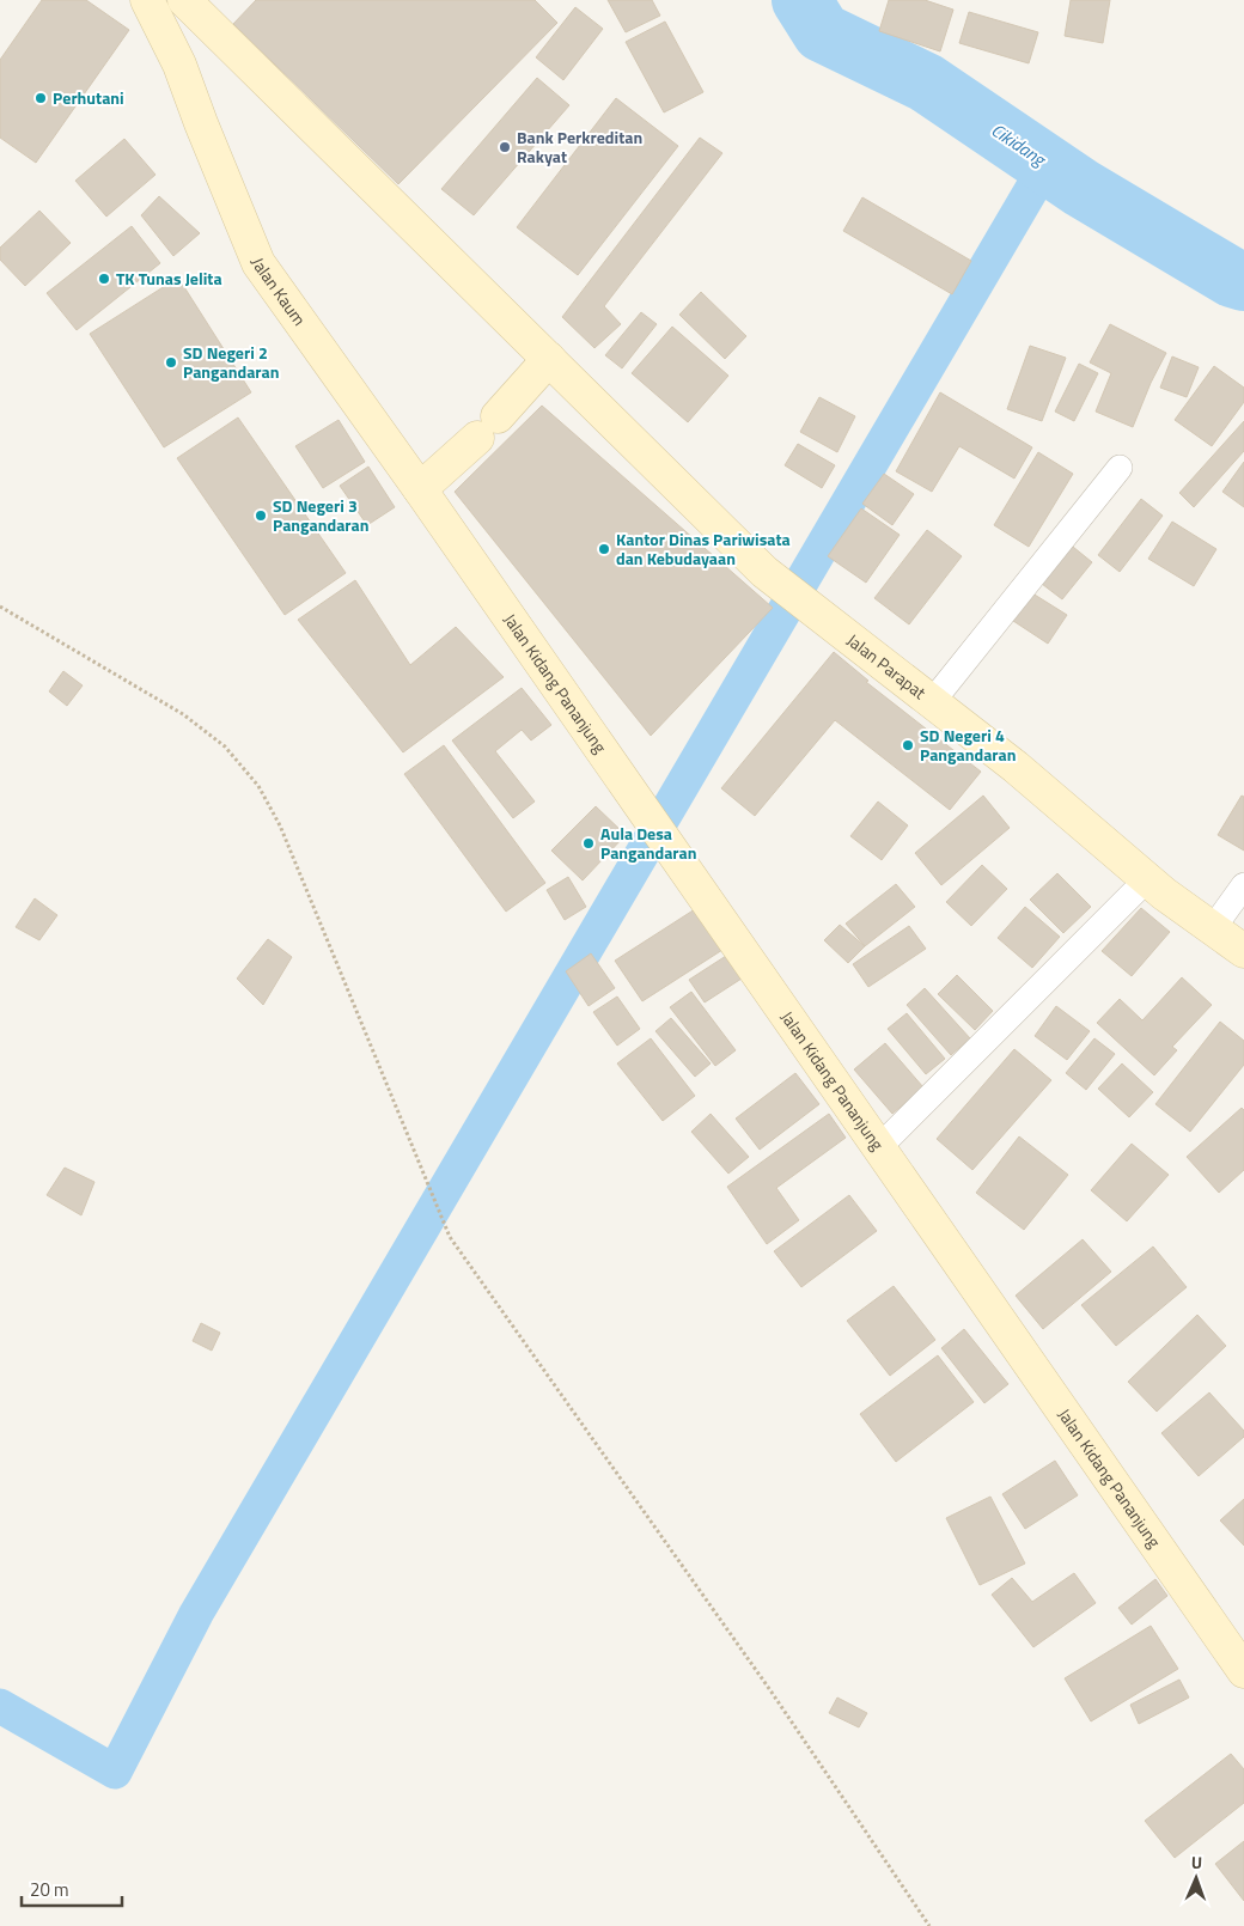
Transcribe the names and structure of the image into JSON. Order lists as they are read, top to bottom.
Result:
{
  "streets": {
    "street": ["Jalan Kaum", "Jalan Parapat", "Jalan Kidang Pananjung"]
  },
  "crossings": [
    ["Jalan Kaum", "Jalan Kidang Pananjung"]
  ],
  "water": ["Cikidang"],
  "places": [
    "Perhutani",
    "Bank Perkreditan Rakyat",
    "TK Tunas Jelita",
    "SD Negeri 2 Pangandaran",
    "SD Negeri 3 Pangandaran",
    "Kantor Dinas Pariwisata dan Kebudayaan",
    "SD Negeri 4 Pangandaran",
    "Aula Desa Pangandaran"
  ],
  "scale_bar": "20 m",
  "north": "top"
}
